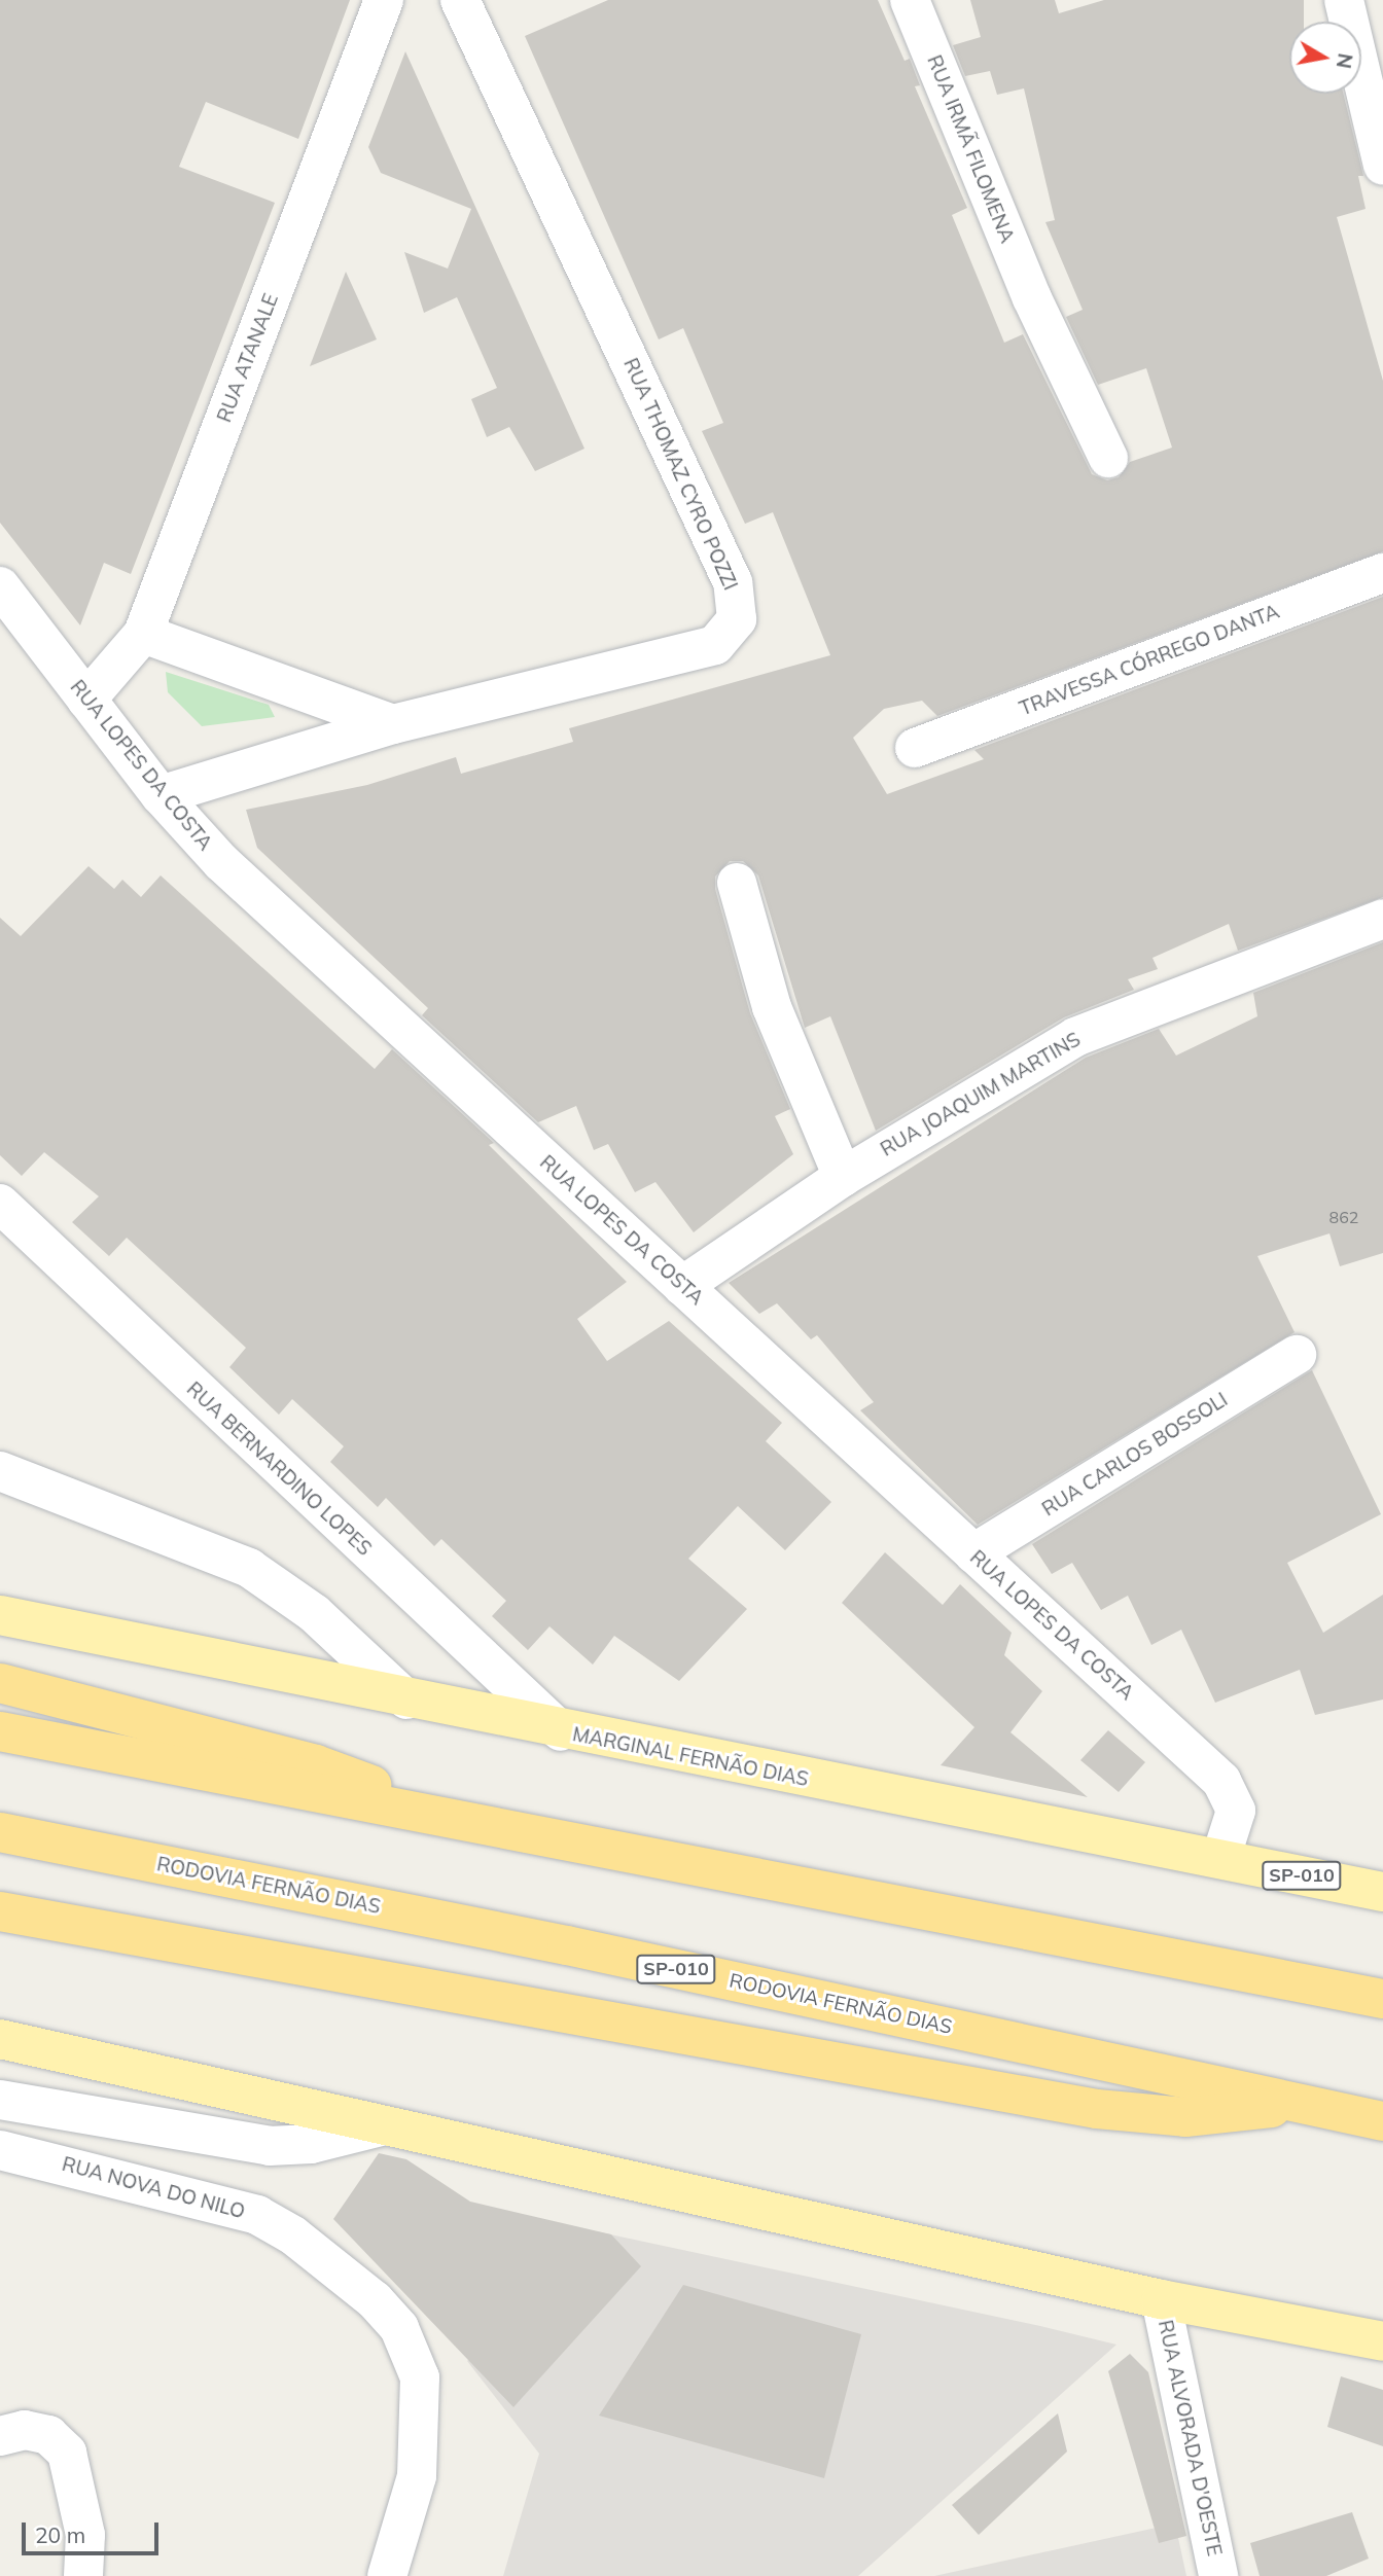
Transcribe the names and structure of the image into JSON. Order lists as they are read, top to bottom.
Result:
{
  "streets": {
    "highway": ["SP-010", "RODOVIA FERNÃO DIAS"],
    "main road": ["MARGINAL FERNÃO DIAS"],
    "street": [
      "RUA IRMÃ FILOMENA",
      "RUA ATANALE",
      "RUA THOMAZ CYRO POZZI",
      "TRAVESSA CÓRREGO DANTA",
      "RUA LOPES DA COSTA",
      "RUA JOAQUIM MARTINS",
      "RUA CARLOS BOSSOLI",
      "RUA BERNARDINO LOPES",
      "RUA NOVA DO NILO",
      "RUA ALVORADA D'OESTE"
    ]
  },
  "crossings": [
    ["RUA ATANALE", "RUA LOPES DA COSTA"],
    ["RUA THOMAZ CYRO POZZI", "RUA LOPES DA COSTA"],
    ["RUA LOPES DA COSTA", "RUA JOAQUIM MARTINS"],
    ["RUA LOPES DA COSTA", "RUA CARLOS BOSSOLI"],
    ["RUA LOPES DA COSTA", "MARGINAL FERNÃO DIAS"],
    ["RUA BERNARDINO LOPES", "MARGINAL FERNÃO DIAS"]
  ],
  "house_numbers": ["862"],
  "scale_bar": "20 m",
  "north": "right"
}
